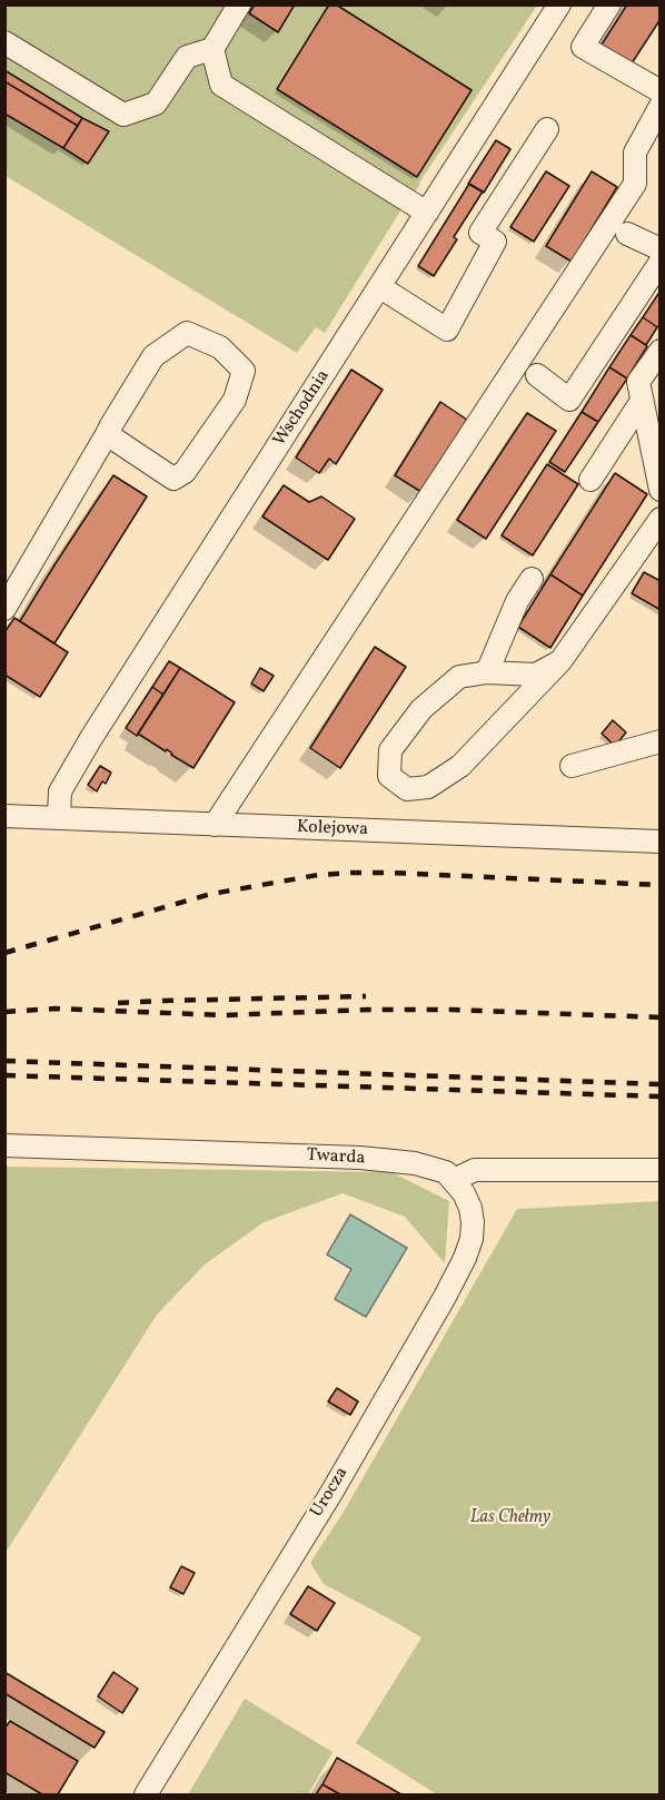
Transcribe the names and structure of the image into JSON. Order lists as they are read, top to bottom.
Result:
{
  "streets": {
    "street": [
      "Wschodnia",
      "Kolejowa",
      "Twarda",
      "Urocza"
    ]
  },
  "crossings": [
    ["Wschodnia", "Kolejowa"],
    ["Twarda", "Urocza"]
  ],
  "parks": ["Las Chełmy"]
}
